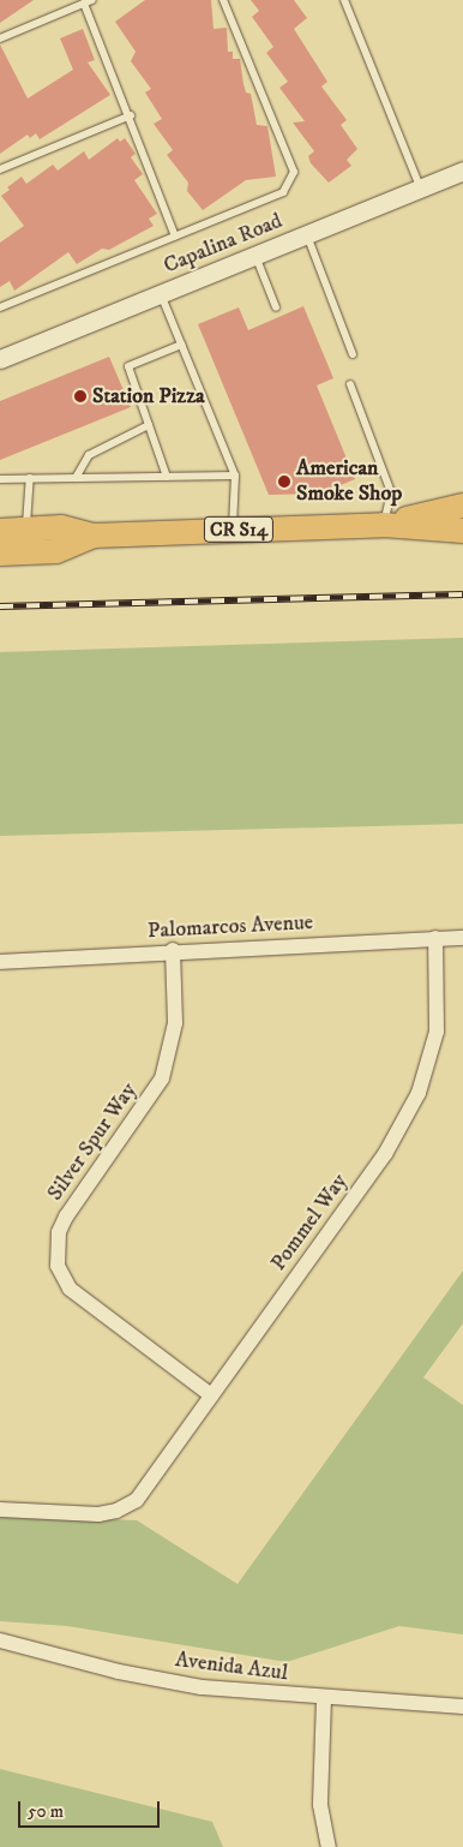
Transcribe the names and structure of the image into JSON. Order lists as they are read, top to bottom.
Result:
{
  "streets": {
    "main road": ["CR S14"],
    "street": [
      "Capalina Road",
      "Palomarcos Avenue",
      "Silver Spur Way",
      "Pommel Way",
      "Avenida Azul"
    ]
  },
  "crossings": [
    ["Palomarcos Avenue", "Silver Spur Way"],
    ["Palomarcos Avenue", "Pommel Way"],
    ["Silver Spur Way", "Pommel Way"]
  ],
  "places": ["Station Pizza", "American Smoke Shop"],
  "scale_bar": "50 m"
}
